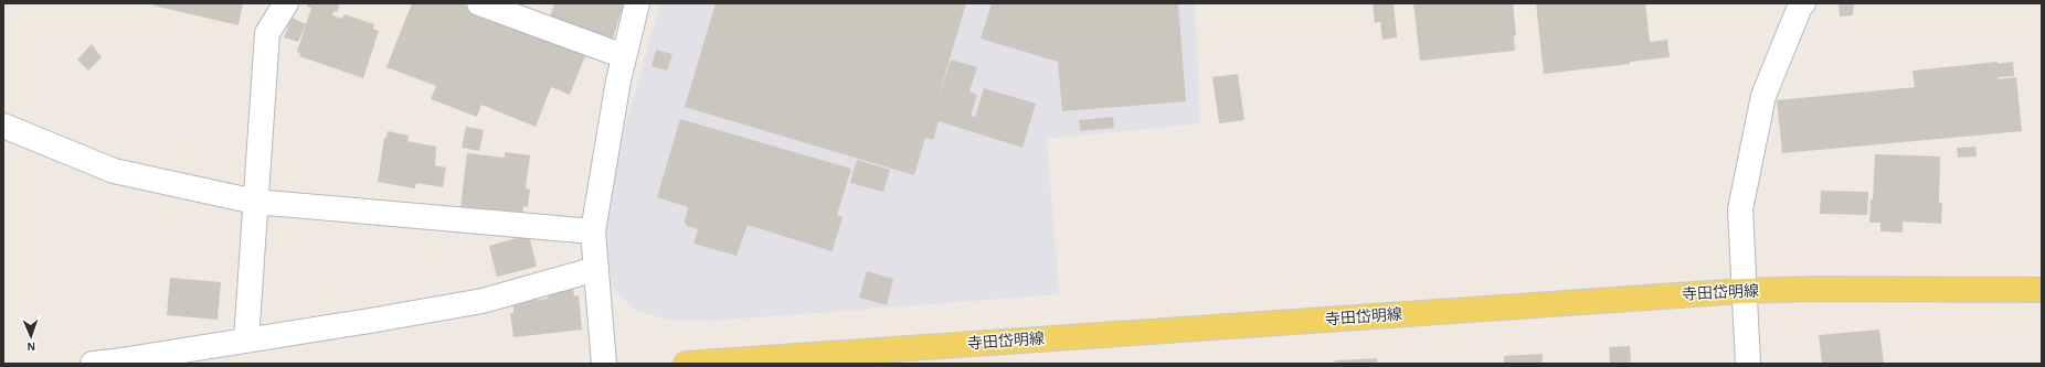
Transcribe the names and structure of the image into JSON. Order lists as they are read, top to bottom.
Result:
{
  "streets": {
    "main road": ["寺田岱明線"]
  },
  "north": "bottom"
}
